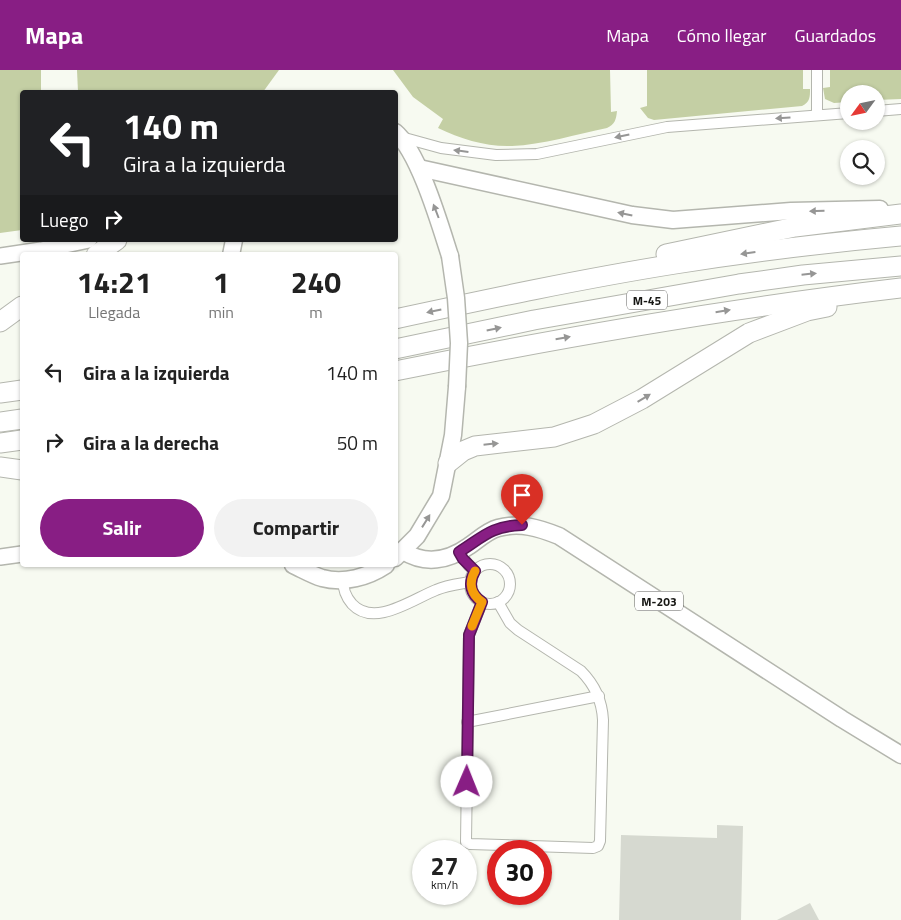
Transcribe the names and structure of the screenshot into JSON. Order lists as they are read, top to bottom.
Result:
{
  "streets": {
    "highway": ["M-45"],
    "main road": ["M-203"]
  },
  "north": "bottom left",
  "page": {
    "header": "Mapa",
    "nav": ["Mapa", "Cómo llegar", "Guardados"],
    "turn": ["140 m", "Gira a la izquierda"],
    "then": "Luego",
    "eta": [
      "14:21",
      "Llegada",
      "1",
      "min",
      "240",
      "m"
    ],
    "list": [
      {
        "name": "Gira a la izquierda",
        "value": "140 m"
      },
      {
        "name": "Gira a la derecha",
        "value": "50 m"
      }
    ],
    "buttons": ["Salir", "Compartir"],
    "speed": "27 km/h",
    "limit": "30"
  }
}
